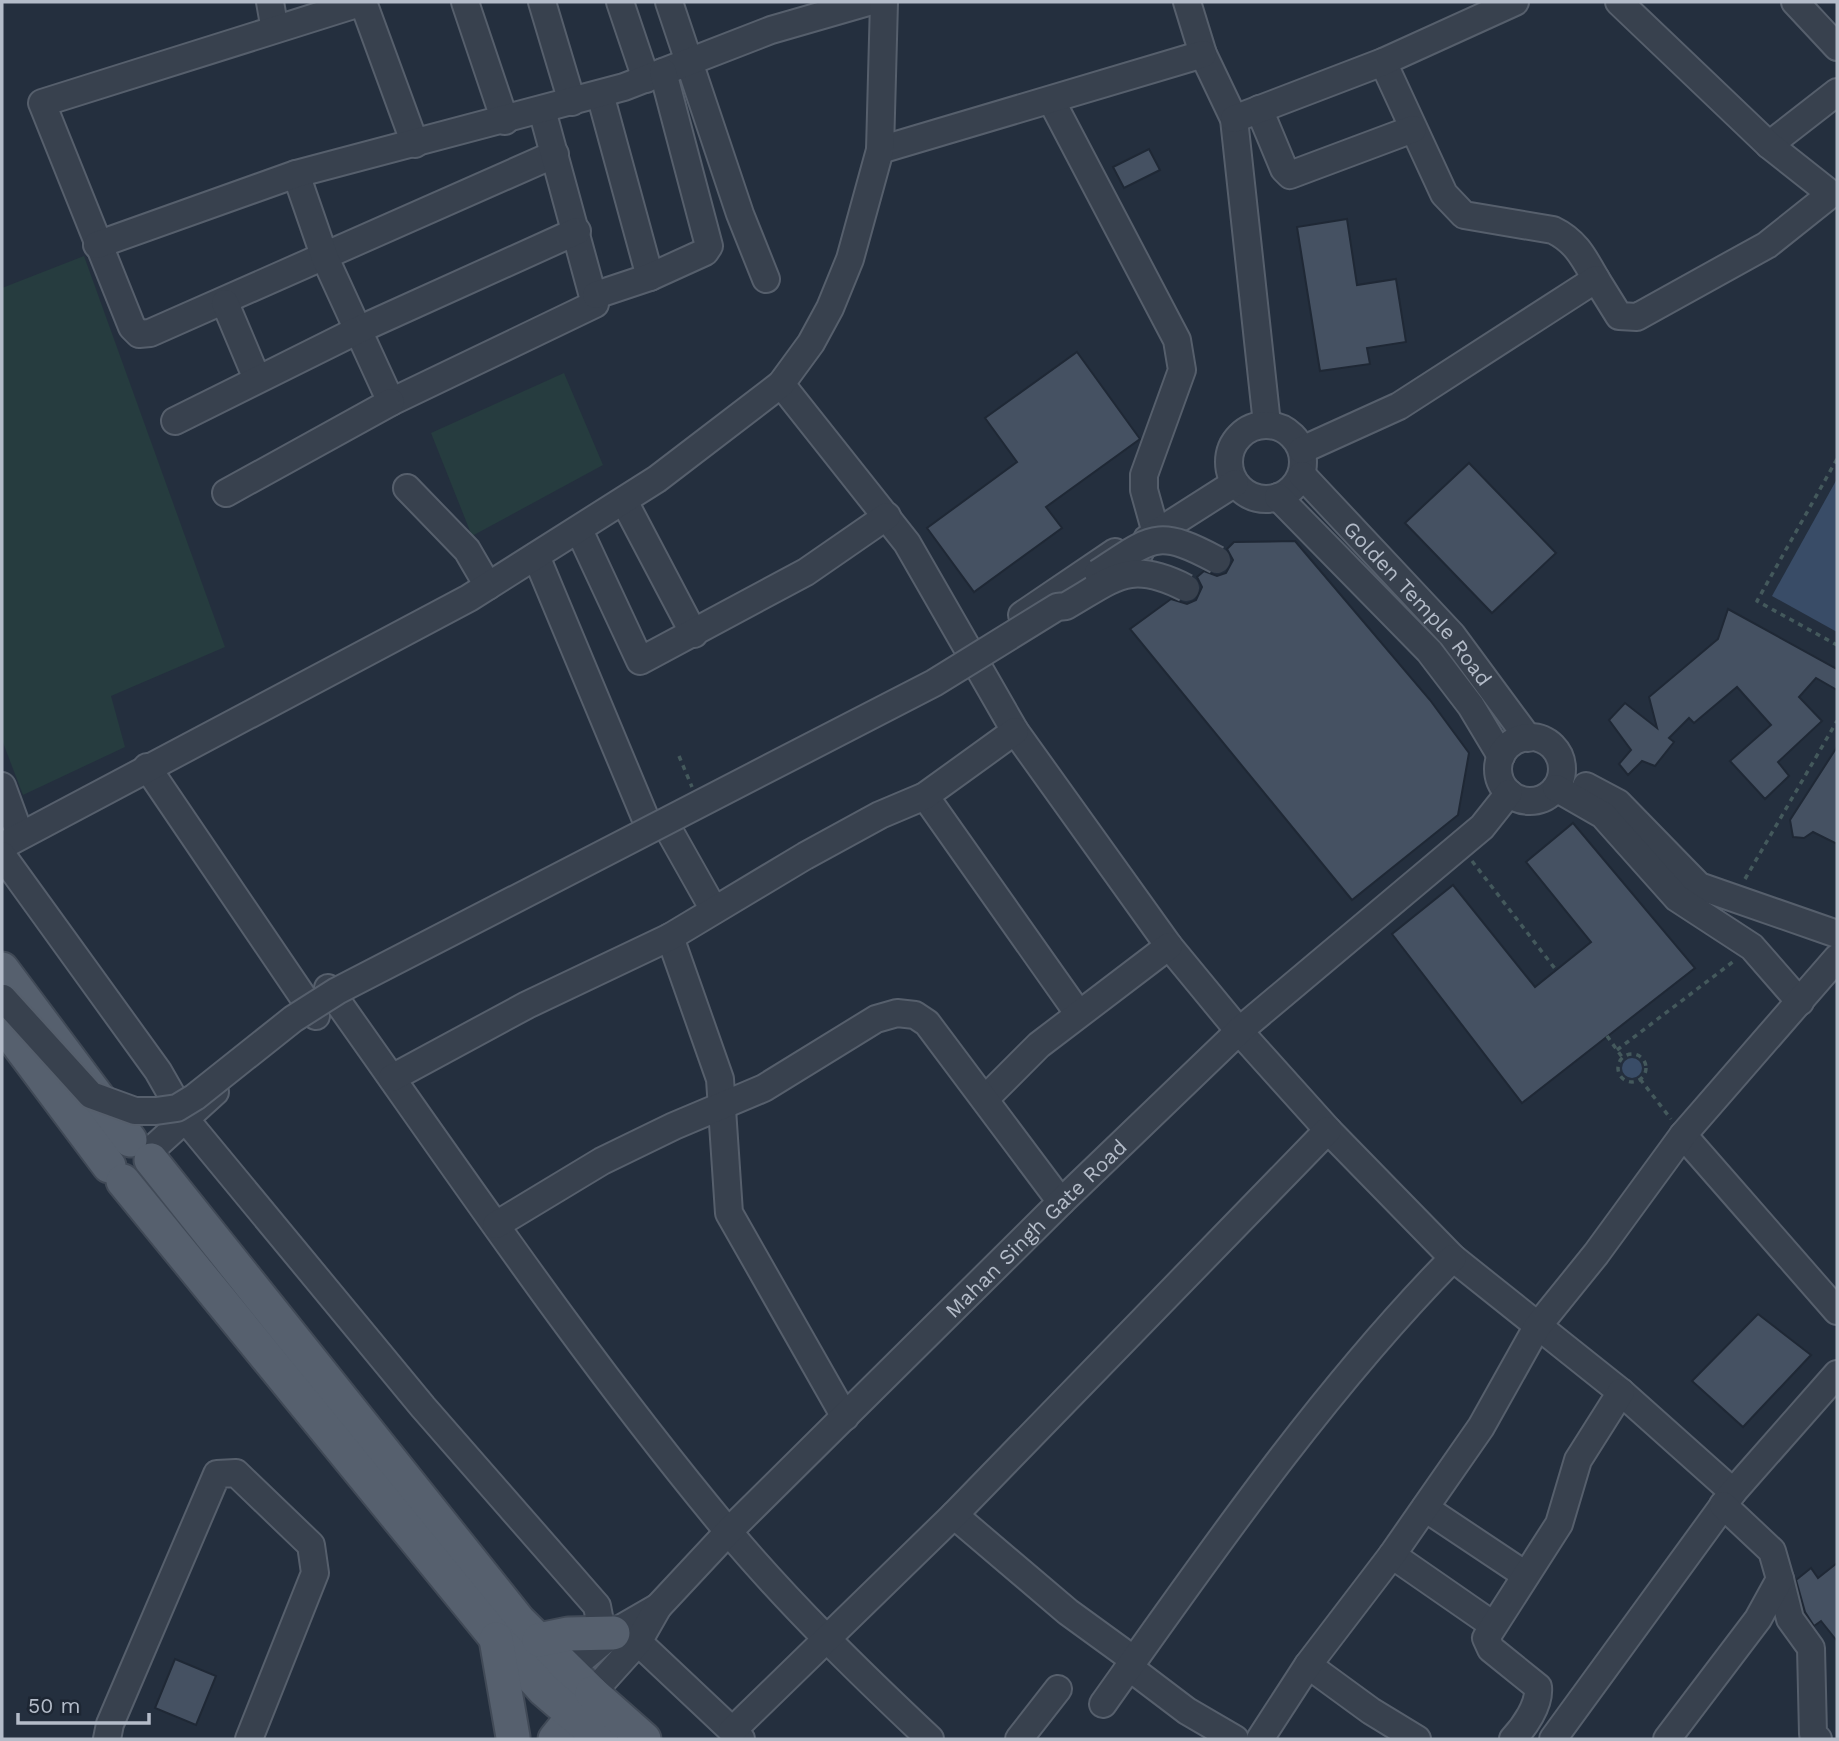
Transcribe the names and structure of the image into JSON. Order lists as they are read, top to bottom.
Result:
{
  "streets": {
    "street": ["Golden Temple Road", "Mahan Singh Gate Road"]
  },
  "crossings": [
    ["Golden Temple Road", "Mahan Singh Gate Road"]
  ],
  "scale_bar": "50 m"
}
